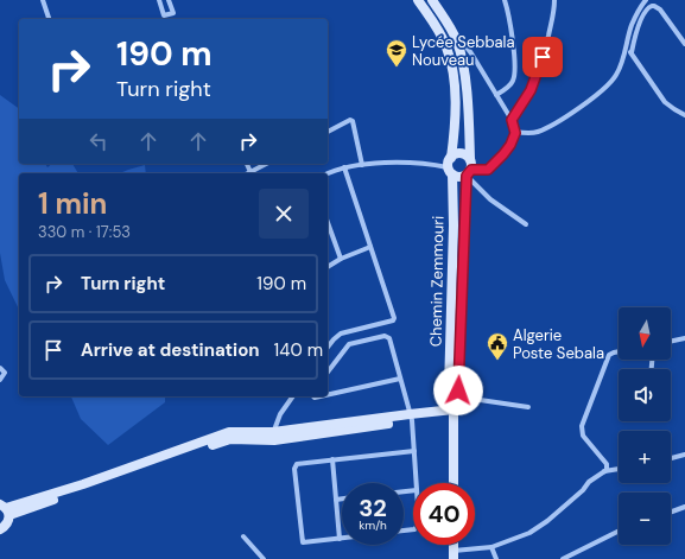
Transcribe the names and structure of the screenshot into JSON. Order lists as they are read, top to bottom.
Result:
{
  "streets": {
    "street": ["Chemin Zemmouri"]
  },
  "places": {
    "school or university": ["Lycée Sebbala Nouveau"],
    "public building": ["Algerie Poste Sebala"]
  },
  "north": "bottom",
  "page": {
    "turn": ["190 m", "Turn right"],
    "heading": ["1 min", "330 m · 17:53"],
    "list": [
      {
        "name": "Turn right",
        "value": "190 m"
      },
      {
        "name": "Arrive at destination",
        "value": "140 m"
      }
    ],
    "map_buttons": ["+", "−"],
    "speed": "32 km/h",
    "limit": "40"
  }
}
